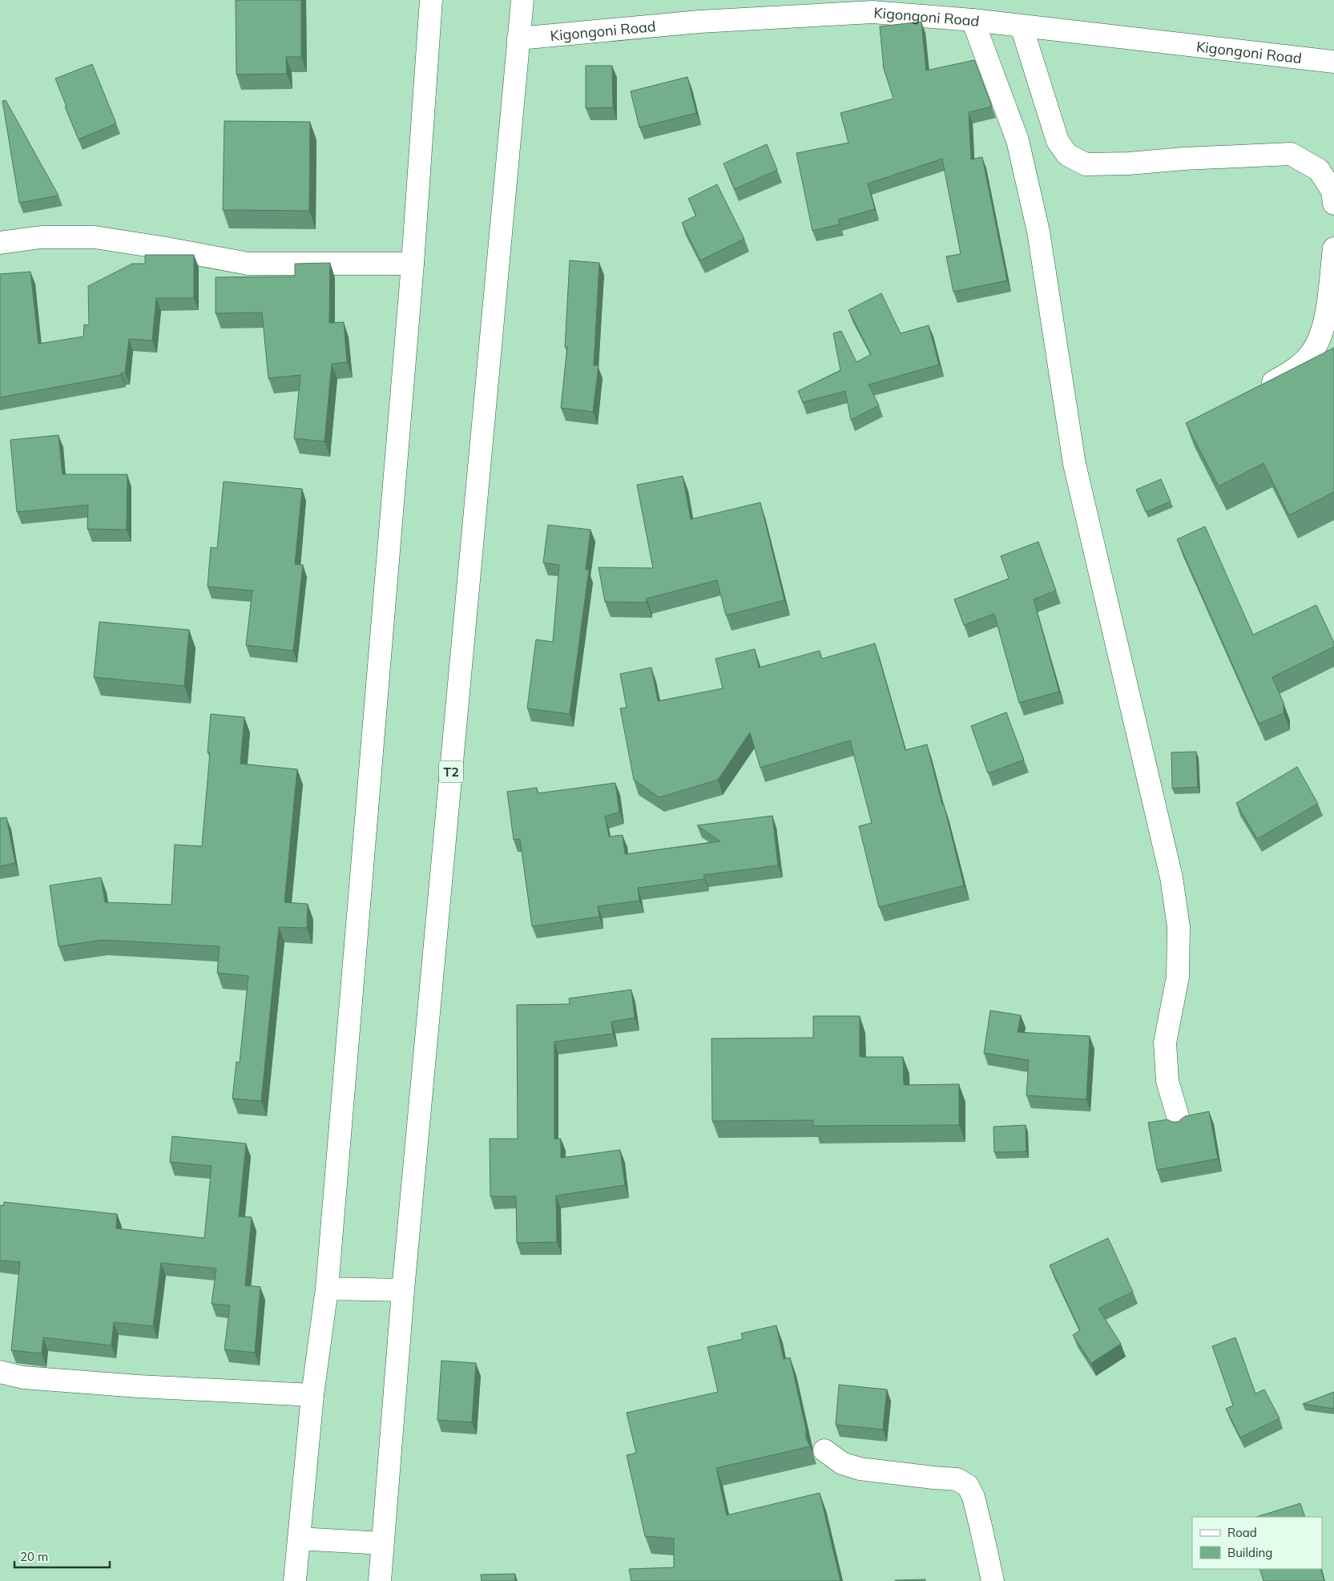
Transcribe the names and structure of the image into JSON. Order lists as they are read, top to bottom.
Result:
{
  "streets": {
    "main road": ["Kigongoni Road", "T2"]
  },
  "crossings": [
    ["Kigongoni Road", "T2"]
  ],
  "legend": ["Road", "Building"],
  "scale_bar": "20 m"
}
